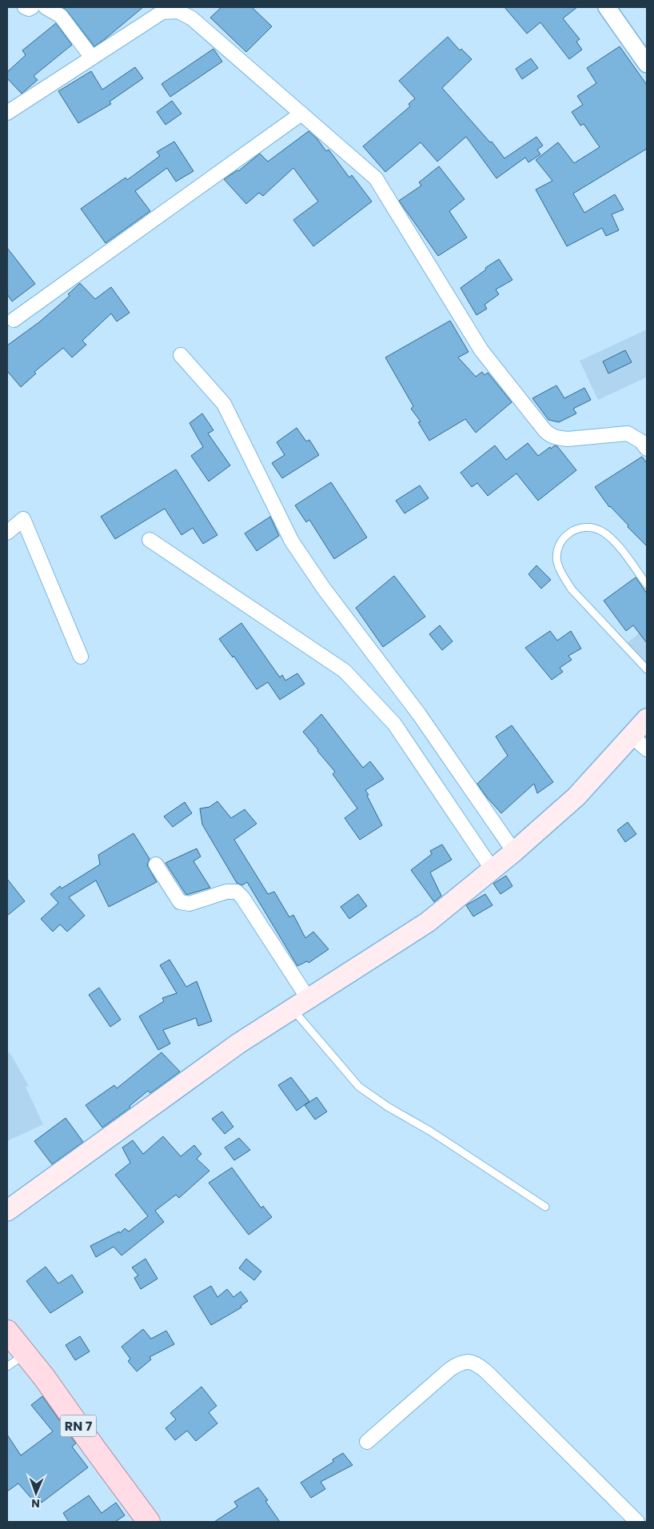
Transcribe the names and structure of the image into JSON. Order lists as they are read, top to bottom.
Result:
{
  "streets": {
    "main road": ["RN 7"]
  },
  "north": "bottom"
}
